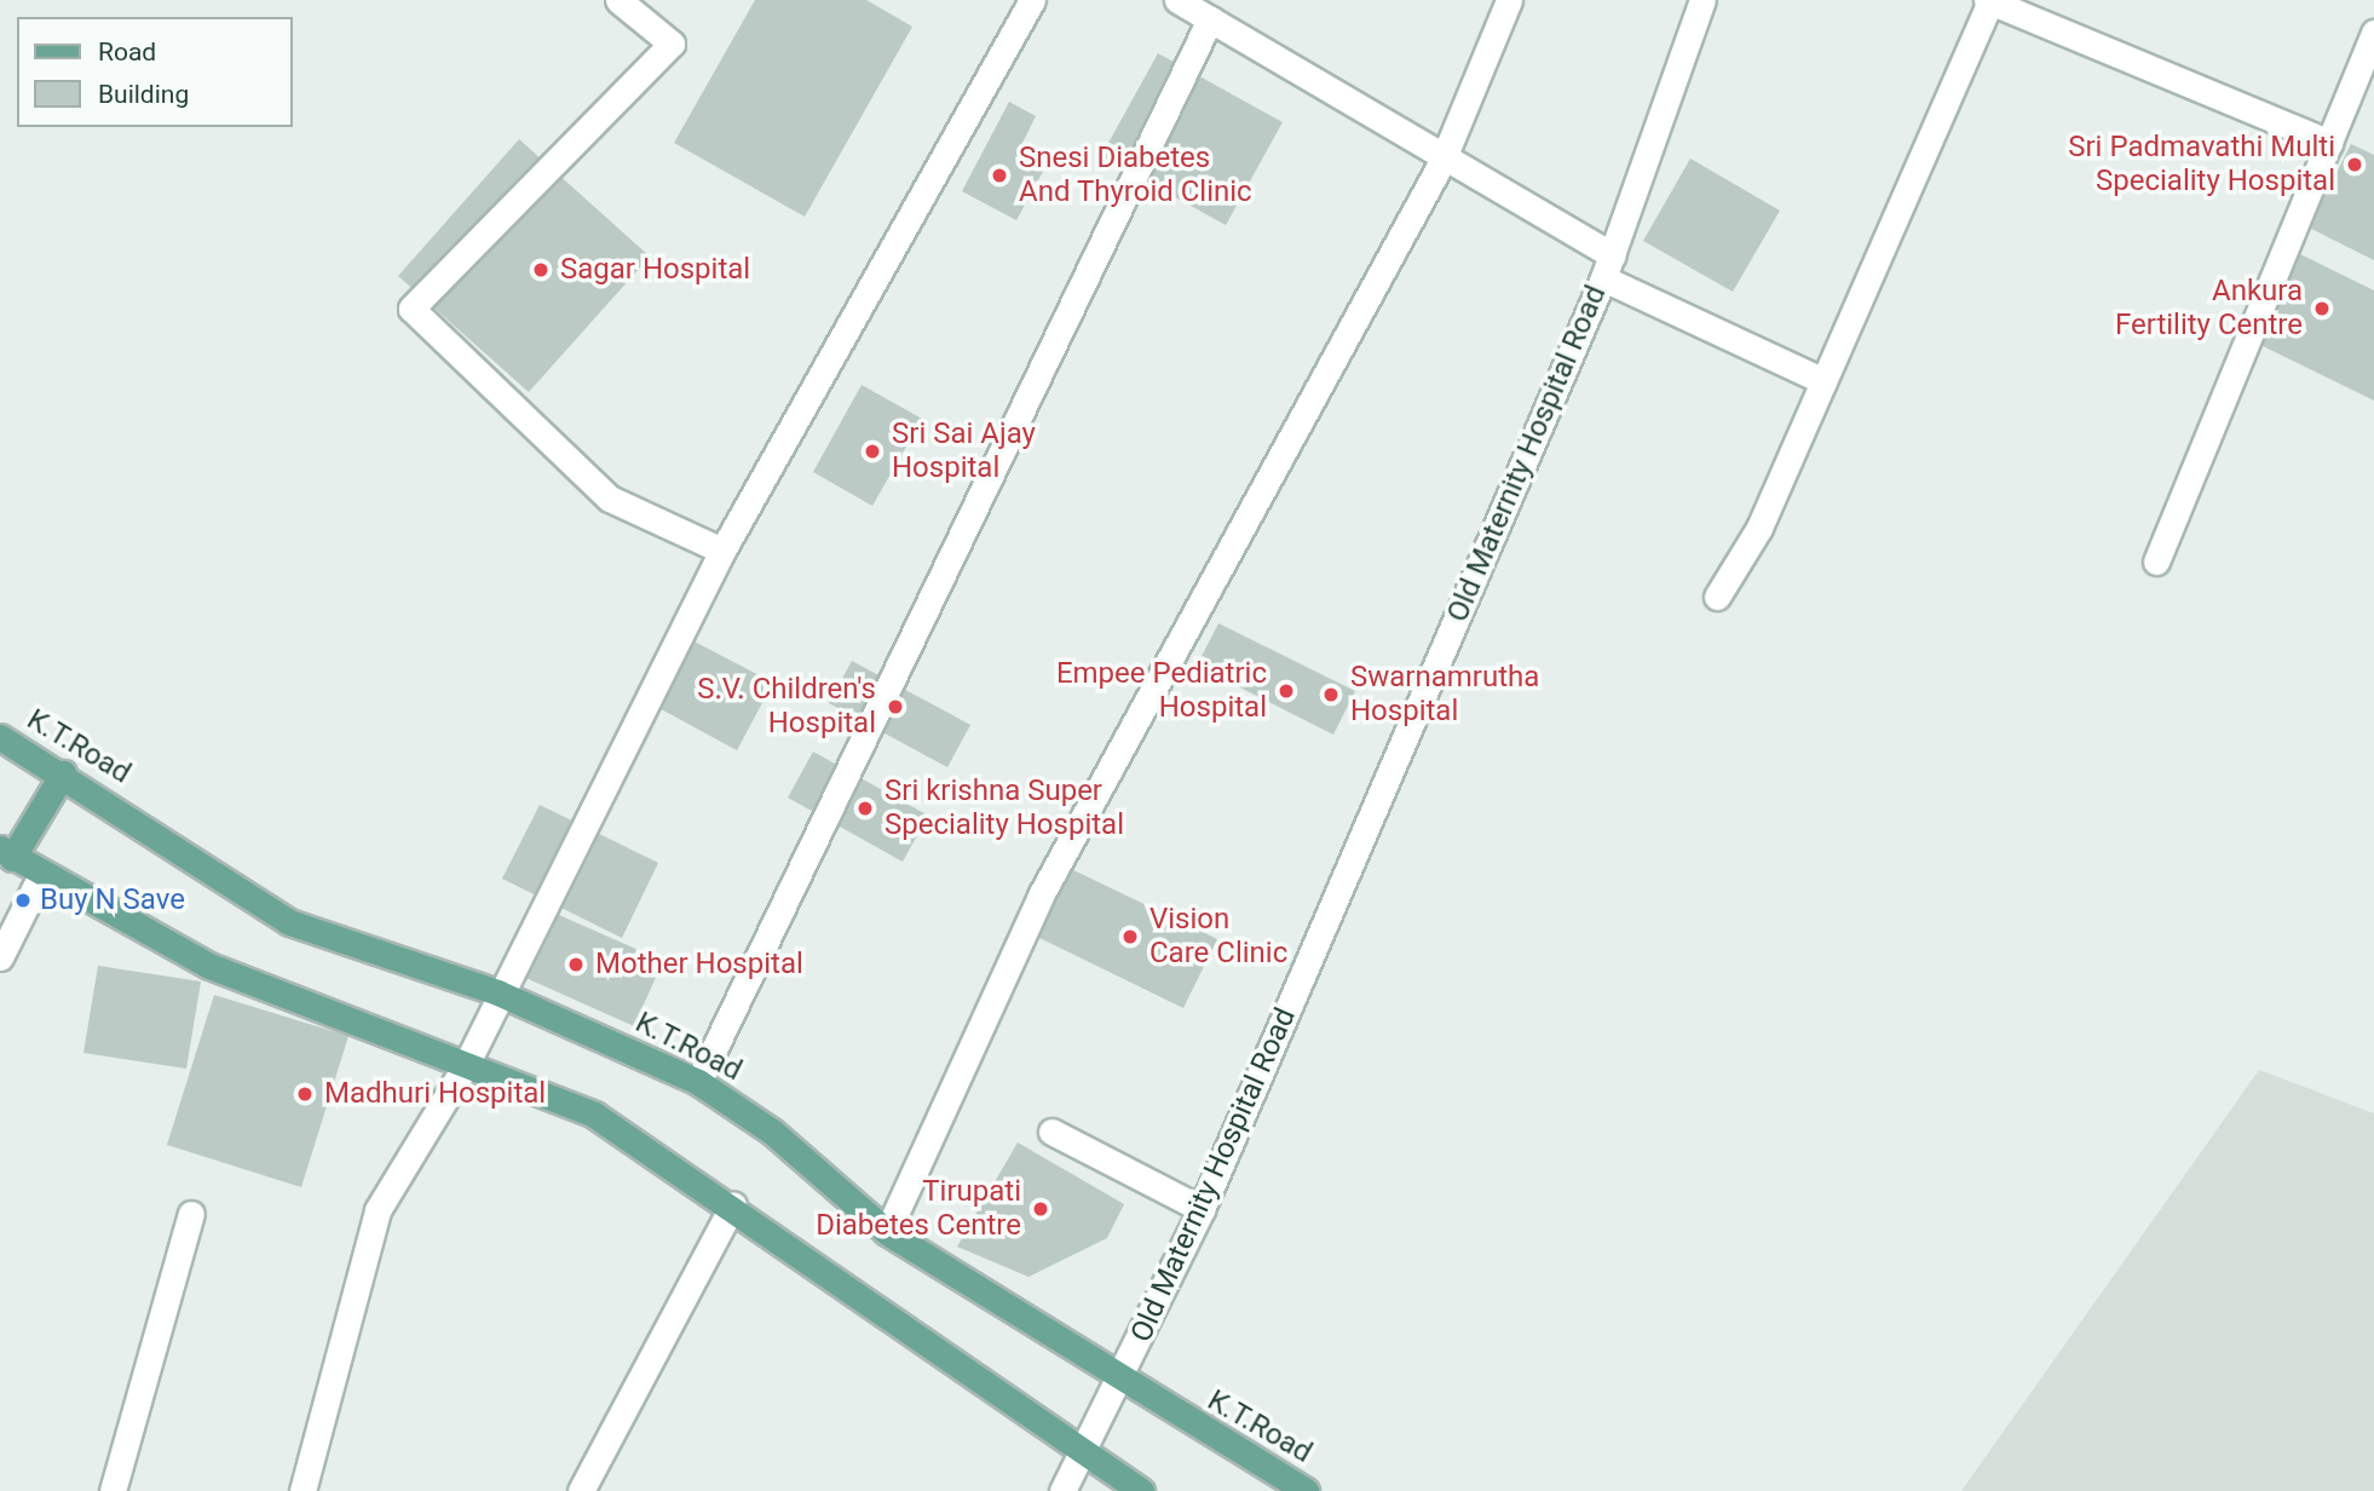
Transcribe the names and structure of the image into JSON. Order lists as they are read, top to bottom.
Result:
{
  "streets": {
    "main road": ["K.T.Road"],
    "street": ["Old Maternity Hospital Road"]
  },
  "crossings": [
    ["Old Maternity Hospital Road", "K.T.Road"]
  ],
  "places": [
    "Sri Padmavathi Multi Speciality Hospital",
    "Snesi Diabetes And Thyroid Clinic",
    "Sagar Hospital",
    "Ankura Fertility Centre",
    "Sri Sai Ajay Hospital",
    "Empee Pediatric Hospital",
    "Swarnamrutha Hospital",
    "S.V. Children's Hospital",
    "Sri krishna Super Speciality Hospital",
    "Buy N Save",
    "Vision Care Clinic",
    "Mother Hospital",
    "Madhuri Hospital",
    "Tirupati Diabetes Centre"
  ],
  "legend": ["Road", "Building"]
}
